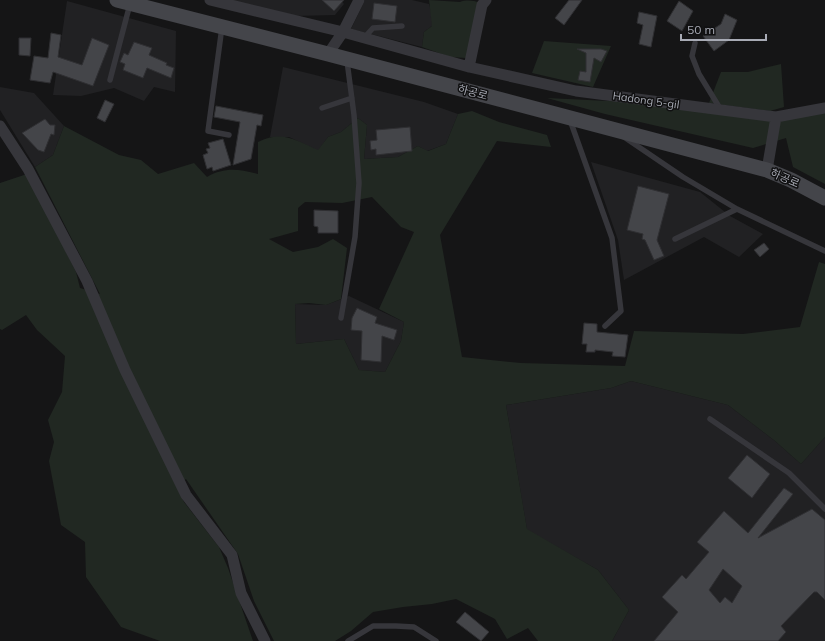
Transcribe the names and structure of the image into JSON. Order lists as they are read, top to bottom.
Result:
{
  "streets": {
    "main road": ["하공로"],
    "street": ["Hadong 5-gil"]
  },
  "scale_bar": "50 m"
}
